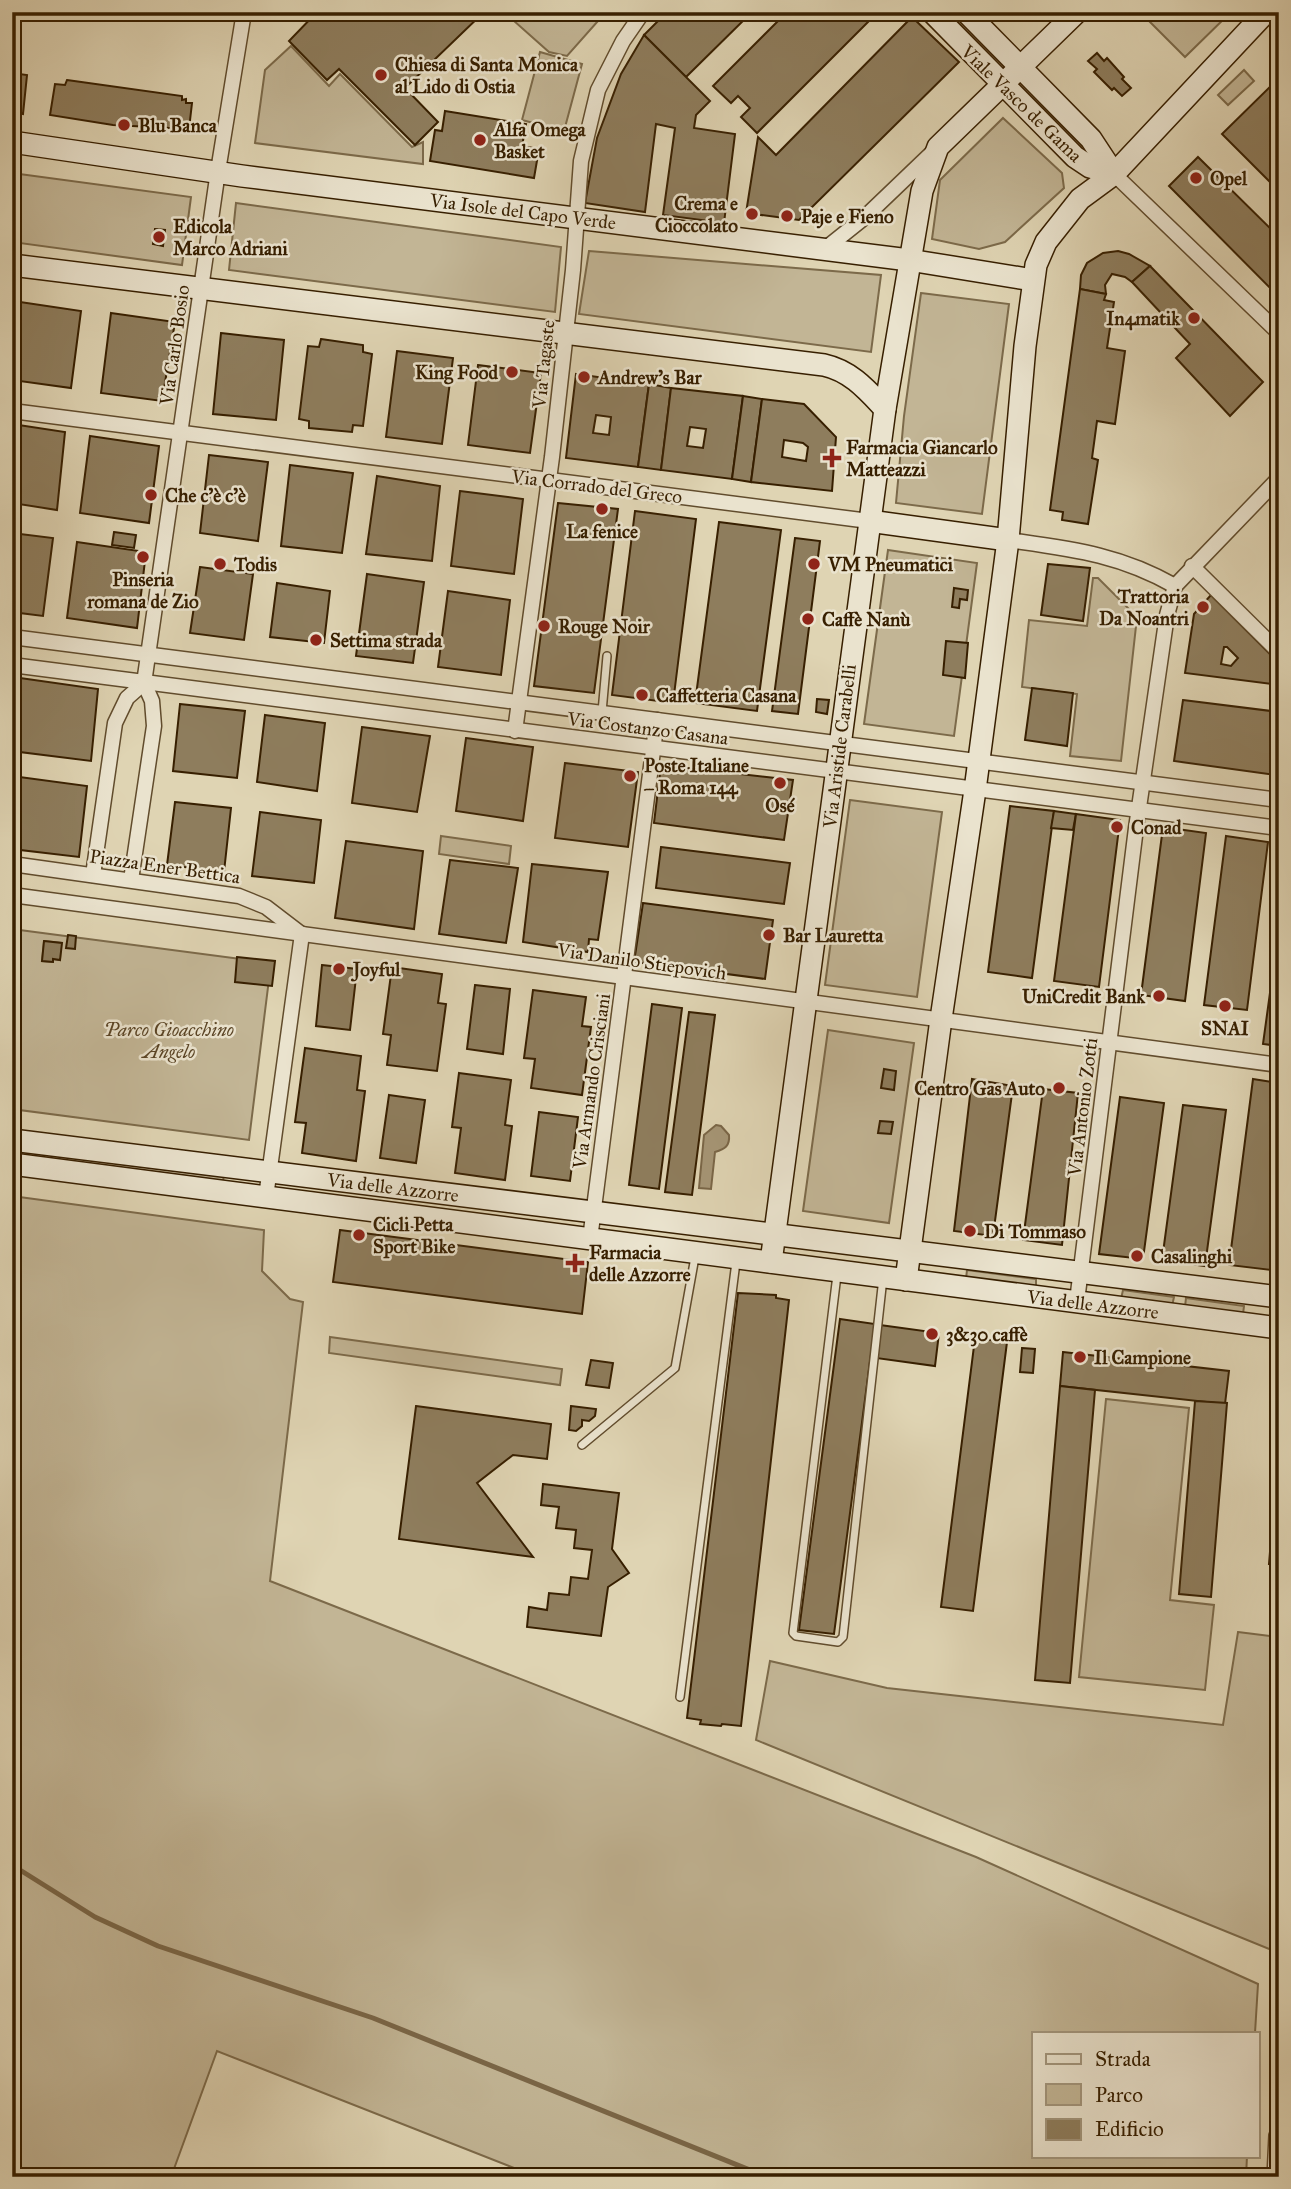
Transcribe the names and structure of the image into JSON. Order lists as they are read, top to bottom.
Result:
{
  "streets": {
    "street": [
      "Viale Vasco de Gama",
      "Via Isole del Capo Verde",
      "Via Carlo Bosio",
      "Via Tagaste",
      "Via Corrado del Greco",
      "Via Costanzo Casana",
      "Via Aristide Carabelli",
      "Piazza Ener Bettica",
      "Via Danilo Stiepovich",
      "Via Armando Crisciani",
      "Via Antonio Zotti",
      "Via delle Azzorre"
    ]
  },
  "crossings": [
    ["Via Isole del Capo Verde", "Via Carlo Bosio"],
    ["Via Isole del Capo Verde", "Via Tagaste"],
    ["Via Isole del Capo Verde", "Via Aristide Carabelli"],
    ["Via Carlo Bosio", "Via Corrado del Greco"],
    ["Via Carlo Bosio", "Via Costanzo Casana"],
    ["Via Carlo Bosio", "Piazza Ener Bettica"],
    ["Via Tagaste", "Via Corrado del Greco"],
    ["Via Tagaste", "Via Costanzo Casana"],
    ["Via Corrado del Greco", "Via Aristide Carabelli"],
    ["Via Corrado del Greco", "Via Antonio Zotti"],
    ["Via Costanzo Casana", "Via Aristide Carabelli"],
    ["Via Costanzo Casana", "Via Armando Crisciani"],
    ["Via Costanzo Casana", "Via Antonio Zotti"],
    ["Via Aristide Carabelli", "Via Danilo Stiepovich"],
    ["Via Aristide Carabelli", "Via delle Azzorre"],
    ["Piazza Ener Bettica", "Via Danilo Stiepovich"],
    ["Via Danilo Stiepovich", "Via Armando Crisciani"],
    ["Via Danilo Stiepovich", "Via Antonio Zotti"],
    ["Via Armando Crisciani", "Via delle Azzorre"],
    ["Via Antonio Zotti", "Via delle Azzorre"]
  ],
  "parks": ["Parco Gioacchino Angelo"],
  "places": {
    "other": [
      "Chiesa di Santa Monica al Lido di Ostia",
      "Blu Banca",
      "Alfa Omega Basket",
      "Opel",
      "Crema e Cioccolato",
      "Paje e Fieno",
      "Edicola Marco Adriani",
      "In4matik",
      "King Food",
      "Andrew’s Bar",
      "Che c'è c'è",
      "La fenice",
      "Pinseria romana de Zio",
      "Todis",
      "VM Pneumatici",
      "Trattoria Da Noantri",
      "Caffè Nanù",
      "Rouge Noir",
      "Settima strada",
      "Caffetteria Casana",
      "Poste Italiane – Roma 144",
      "Osé",
      "Conad",
      "Bar Lauretta",
      "Joyful",
      "UniCredit Bank",
      "SNAI",
      "Centro Gas Auto",
      "Di Tommaso",
      "Cicli Petta Sport Bike",
      "Casalinghi",
      "3&30 caffè",
      "Il Campione"
    ],
    "health": ["Farmacia Giancarlo Matteazzi", "Farmacia delle Azzorre"]
  },
  "legend": ["Strada", "Parco", "Edificio"]
}
